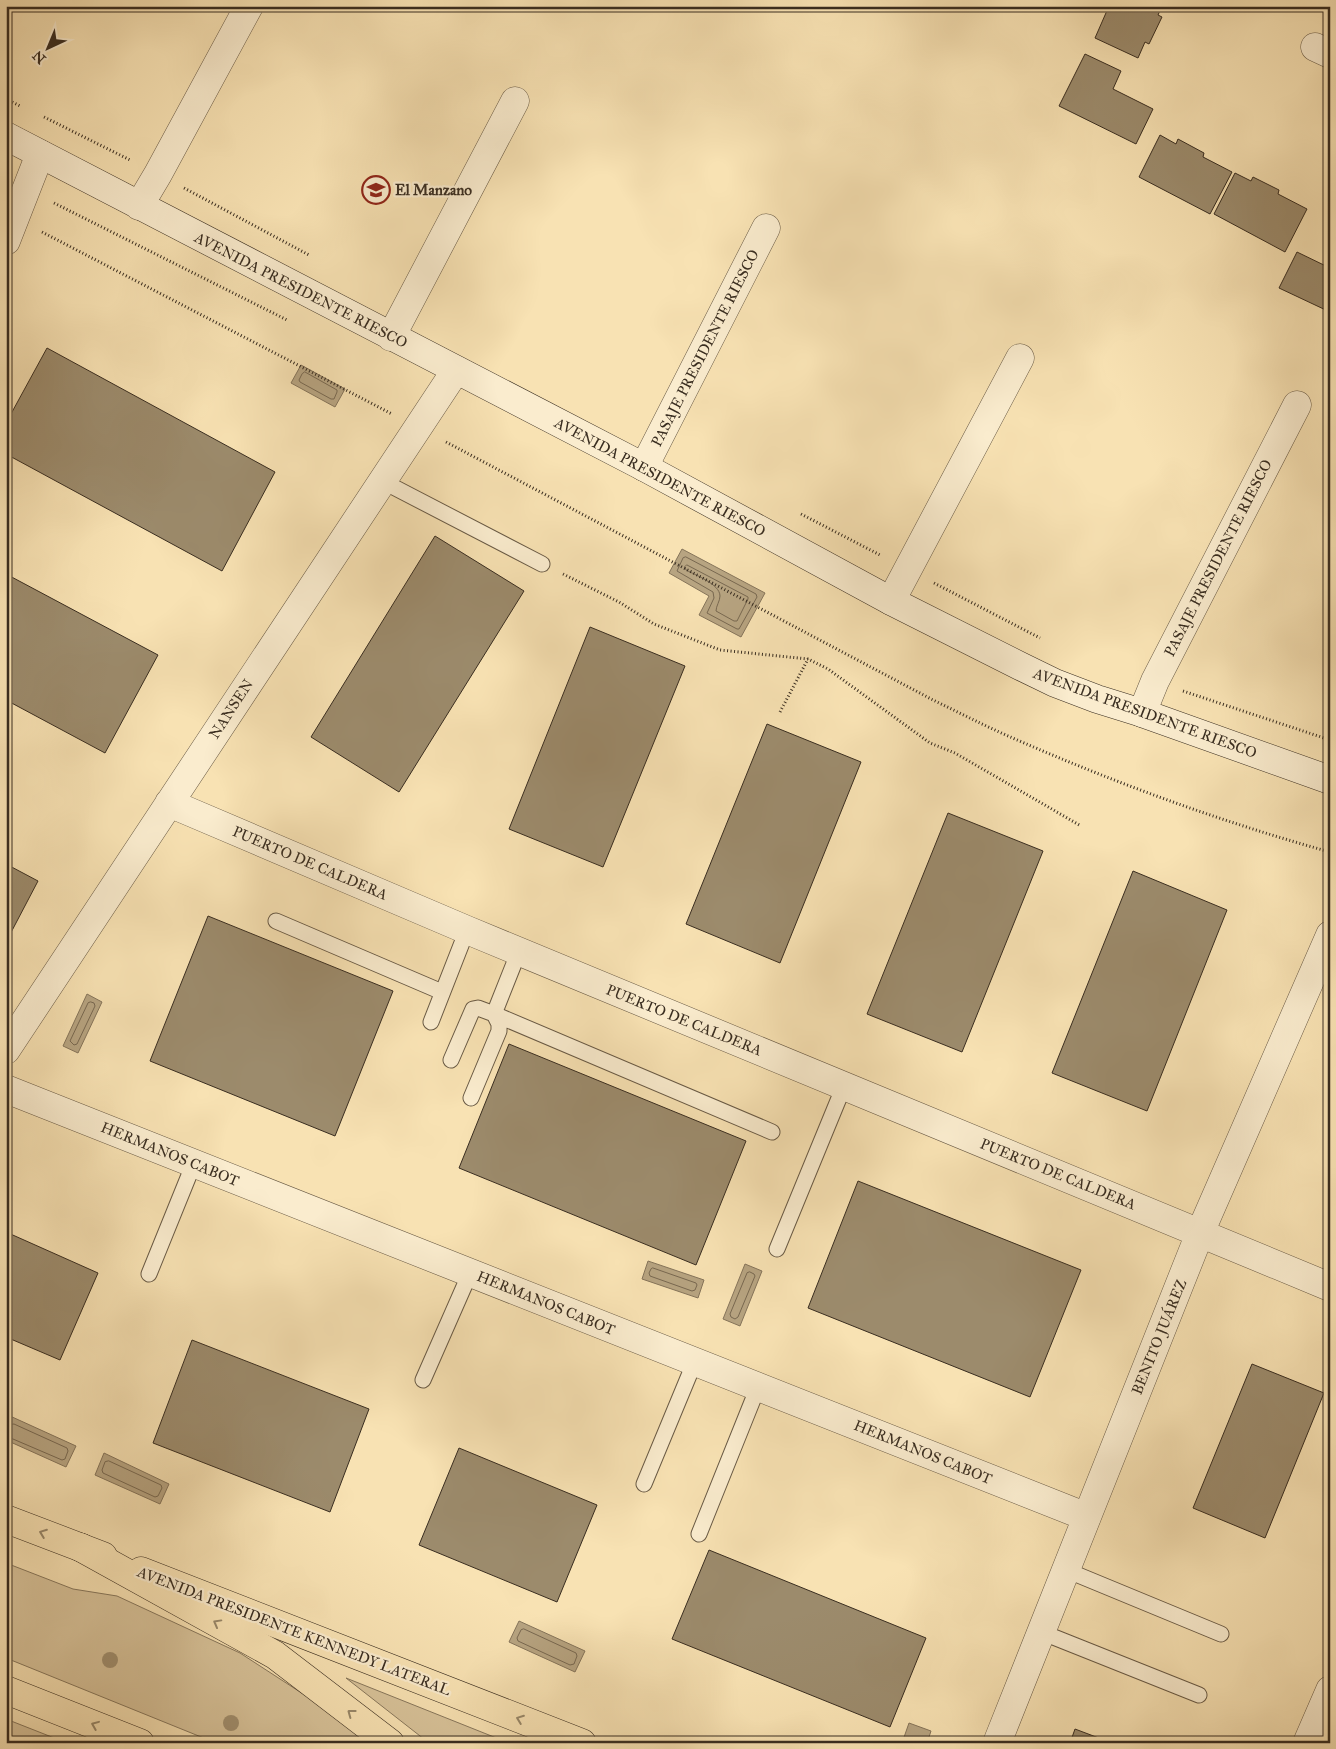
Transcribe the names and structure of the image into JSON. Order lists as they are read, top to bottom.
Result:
{
  "streets": {
    "main road": ["AVENIDA PRESIDENTE KENNEDY LATERAL"],
    "street": [
      "AVENIDA PRESIDENTE RIESCO",
      "PASAJE PRESIDENTE RIESCO",
      "NANSEN",
      "PUERTO DE CALDERA",
      "HERMANOS CABOT",
      "BENITO JUÁREZ"
    ]
  },
  "crossings": [
    ["AVENIDA PRESIDENTE RIESCO", "PASAJE PRESIDENTE RIESCO"],
    ["AVENIDA PRESIDENTE RIESCO", "NANSEN"],
    ["NANSEN", "PUERTO DE CALDERA"],
    ["PUERTO DE CALDERA", "BENITO JUÁREZ"],
    ["HERMANOS CABOT", "BENITO JUÁREZ"]
  ],
  "places": {
    "school or university": ["El Manzano"]
  },
  "north": "bottom left"
}
